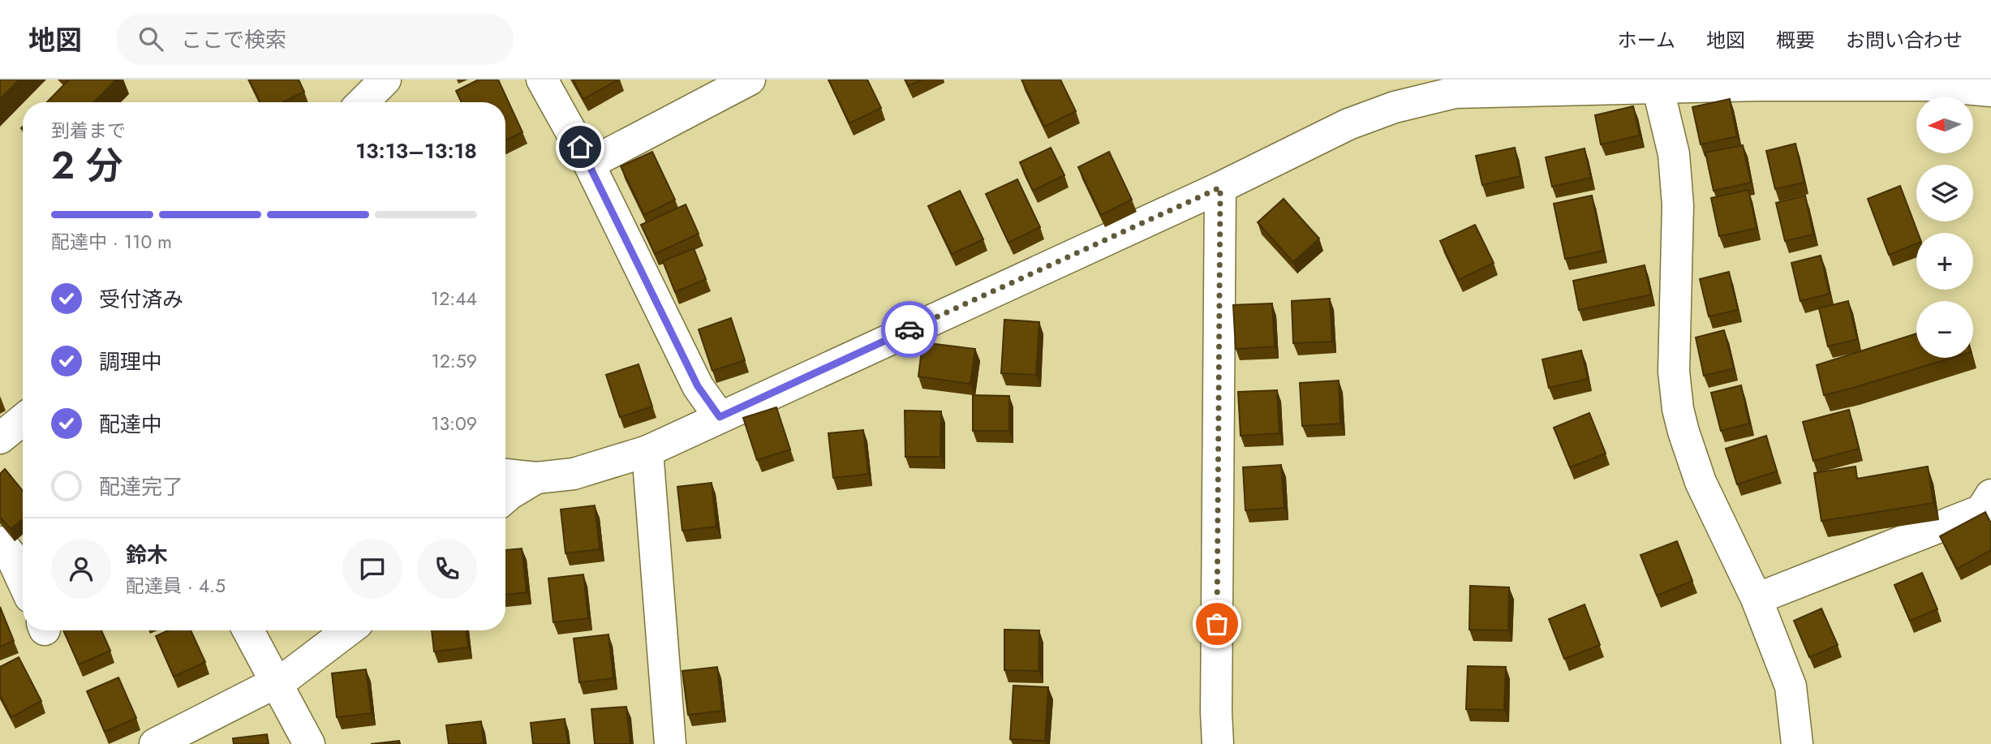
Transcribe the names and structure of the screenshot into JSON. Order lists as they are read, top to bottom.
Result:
{
  "north": "left",
  "page": {
    "header": "地図",
    "search": "ここで検索",
    "nav": [
      "ホーム",
      "地図",
      "概要",
      "お問い合わせ"
    ],
    "map_buttons": ["+", "−"],
    "heading": ["2 分", "到着まで", "13:13–13:18"],
    "panel": ["鈴木", "配達員 · 4.5"],
    "bar": "配達中 · 110 m",
    "list": [
      ["受付済み", "12:44"],
      ["調理中", "12:59"],
      ["配達中", "13:09"],
      "配達完了"
    ]
  }
}
